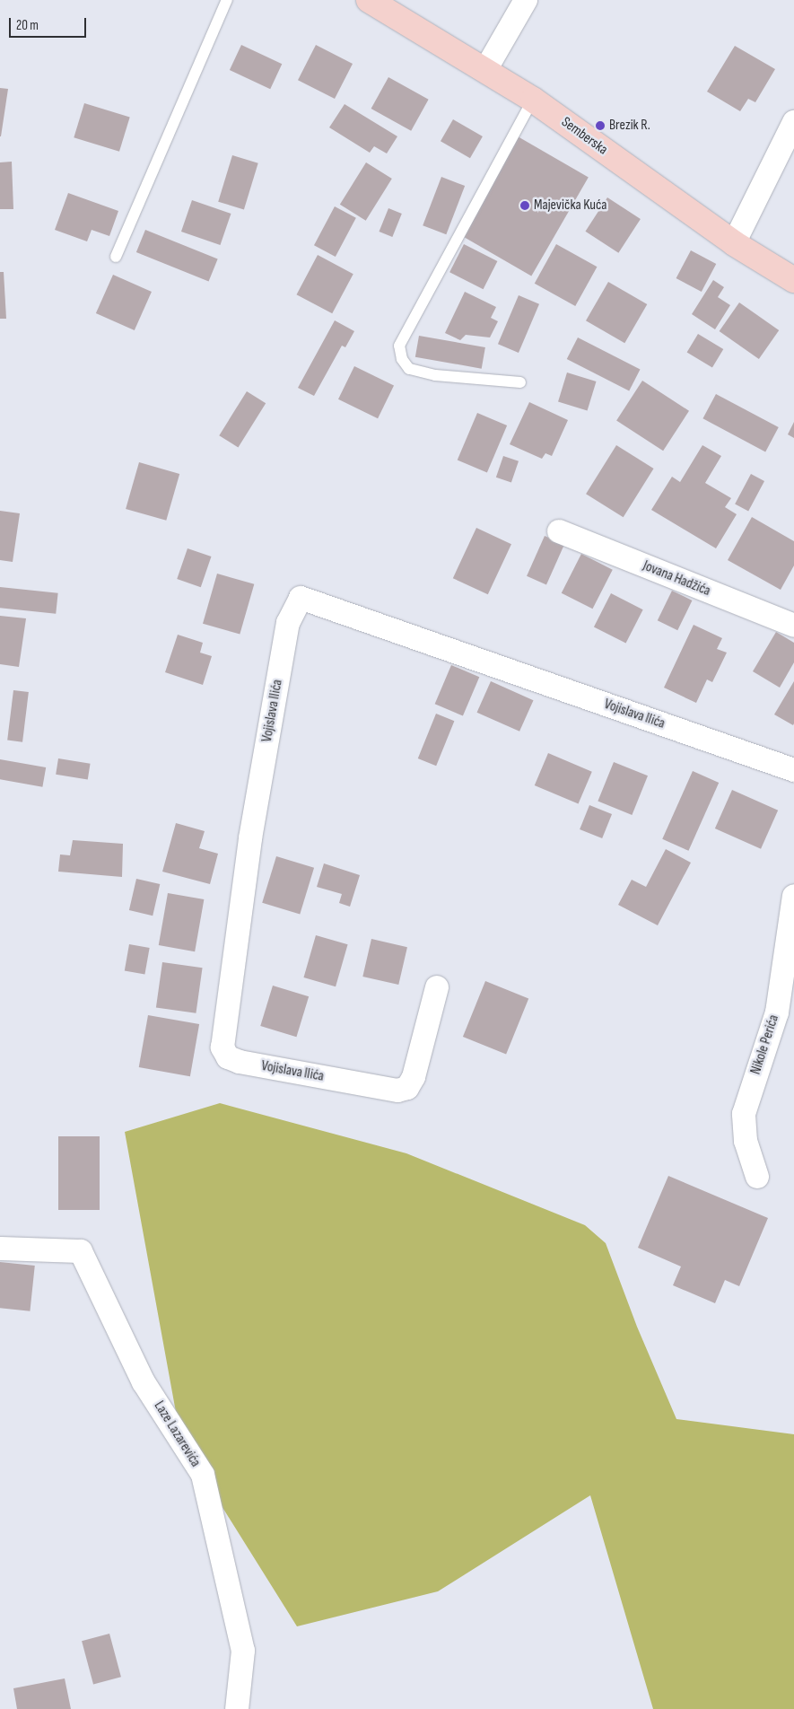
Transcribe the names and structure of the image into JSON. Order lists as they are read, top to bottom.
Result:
{
  "streets": {
    "main road": ["Semberska"],
    "street": [
      "Jovana Hadžića",
      "Vojislava Ilića",
      "Nikole Perića",
      "Laze Lazarevića"
    ]
  },
  "places": ["Brezik R.", "Majevička Kuća"],
  "scale_bar": "20 m"
}
